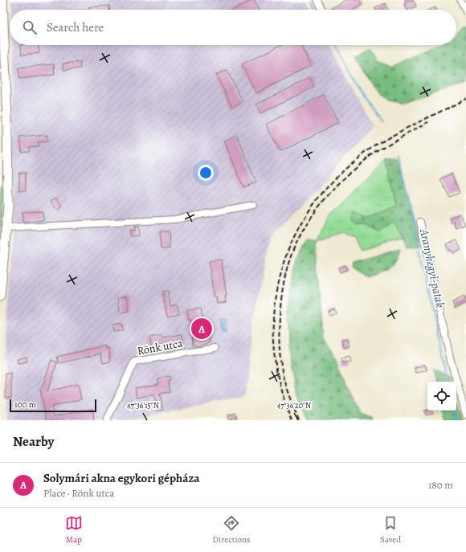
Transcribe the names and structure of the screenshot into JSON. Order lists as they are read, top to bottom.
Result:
{
  "streets": {
    "street": ["Rönk utca"]
  },
  "water": ["Aranyhegyi-patak"],
  "scale_bar": "100 m",
  "page": {
    "search": "Search here",
    "pins": "A",
    "scale": "100 m",
    "heading": "Nearby",
    "list": [
      {
        "mark": "A",
        "name": "Solymári akna egykori gépháza",
        "note": "Place · Rönk utca",
        "value": "180 m"
      }
    ],
    "nav": ["Map", "Directions", "Saved"]
  },
  "coordinates": ["47°36'15\"N", "47°36'20\"N"]
}
